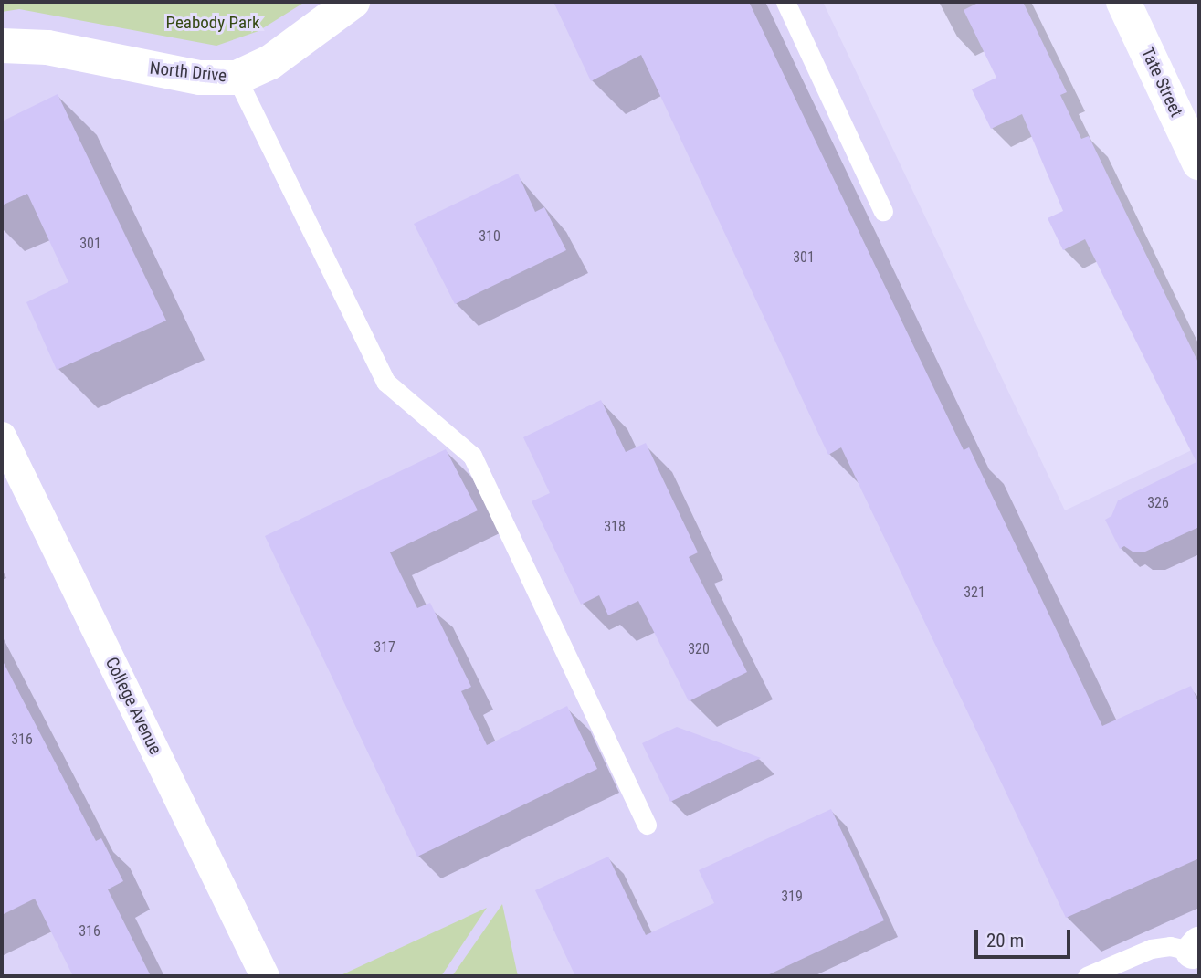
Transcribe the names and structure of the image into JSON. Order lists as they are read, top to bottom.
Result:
{
  "streets": {
    "street": ["North Drive", "Tate Street", "College Avenue"]
  },
  "parks": ["Peabody Park"],
  "house_numbers": [
    "310",
    "301",
    "301",
    "326",
    "318",
    "321",
    "317",
    "320",
    "316",
    "319",
    "316"
  ],
  "scale_bar": "20 m"
}
